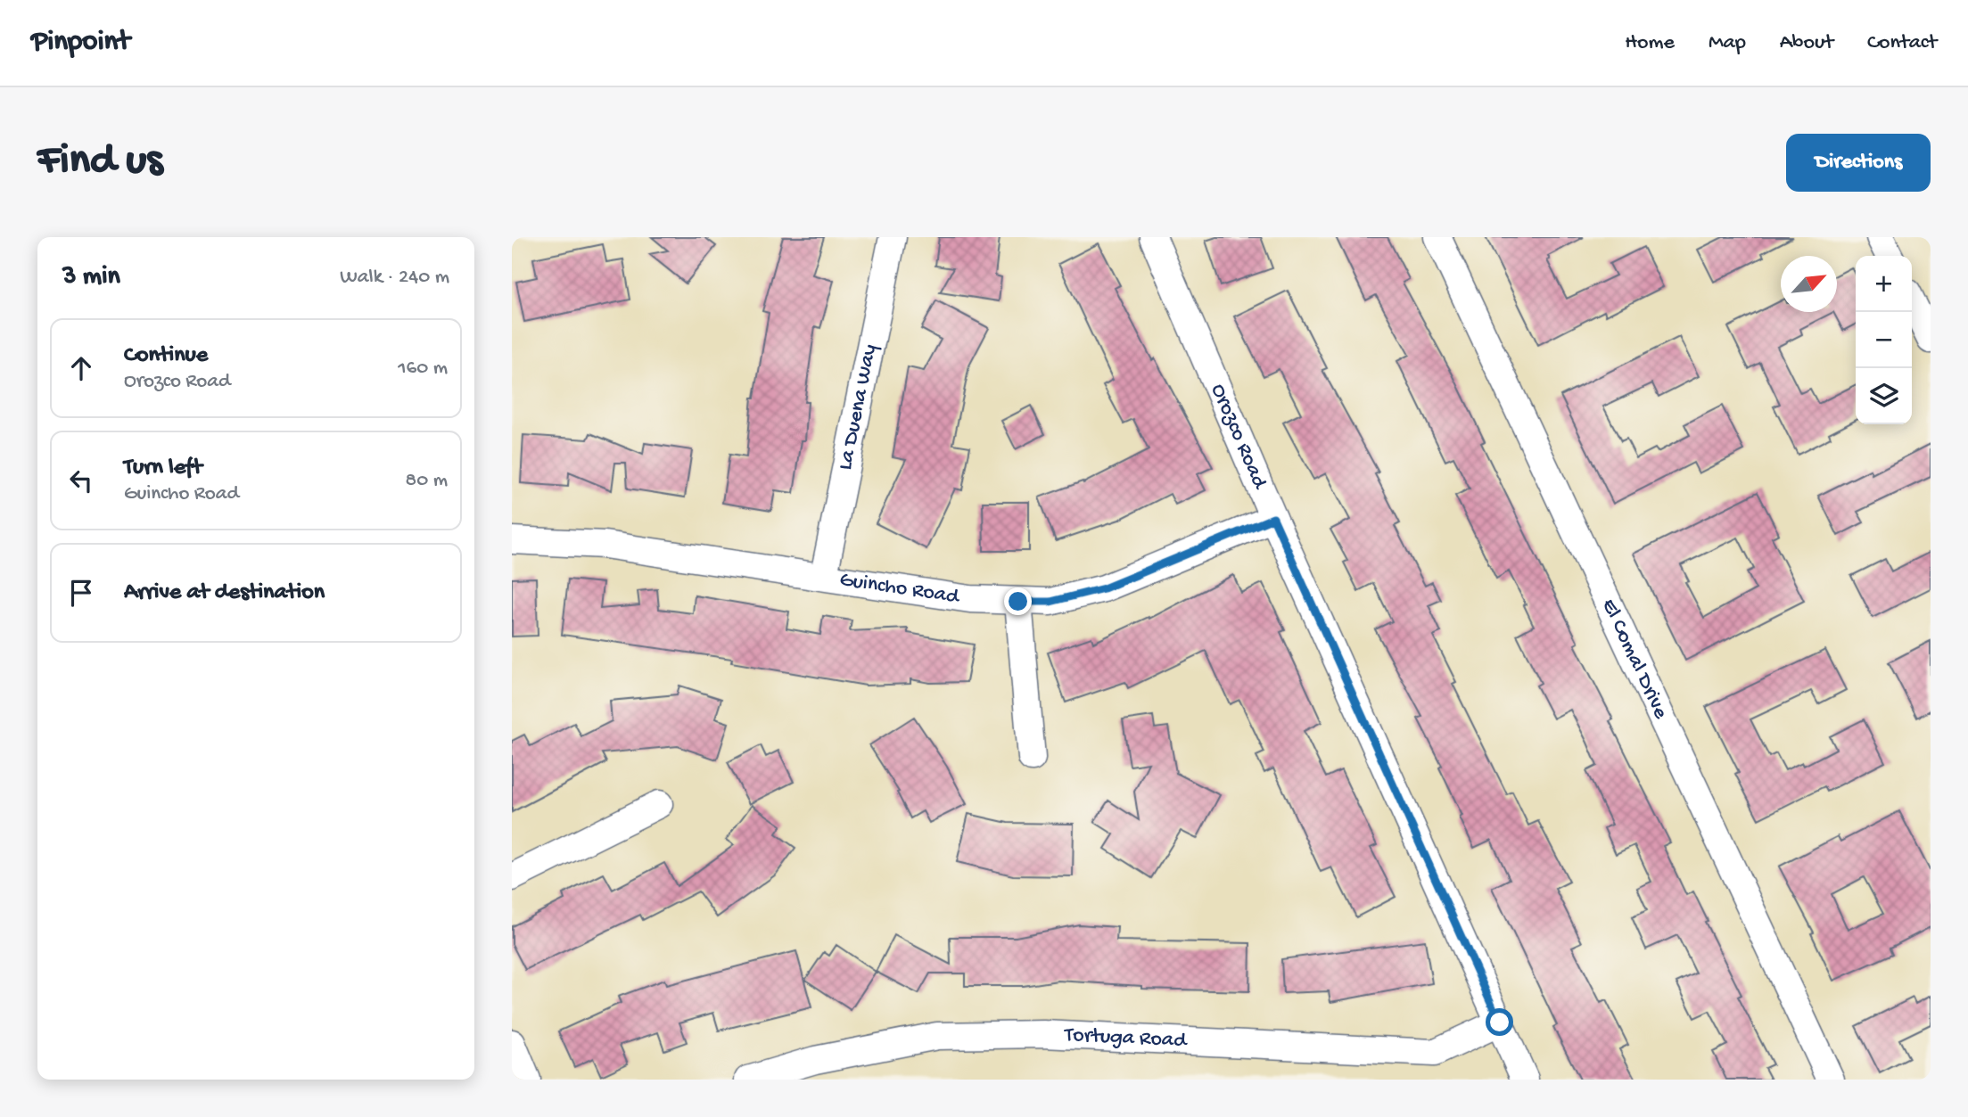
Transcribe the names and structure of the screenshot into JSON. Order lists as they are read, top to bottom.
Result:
{
  "streets": {
    "street": [
      "La Duena Way",
      "Orozco Road",
      "Guincho Road",
      "El Comal Drive",
      "Tortuga Road"
    ]
  },
  "crossings": [
    ["La Duena Way", "Guincho Road"],
    ["Orozco Road", "Guincho Road"],
    ["Orozco Road", "Tortuga Road"]
  ],
  "north": "top right",
  "page": {
    "header": "Pinpoint",
    "nav": [
      "Home",
      "Map",
      "About",
      "Contact"
    ],
    "buttons": "Directions",
    "title": "Find us",
    "heading": ["3 min", "Walk · 240 m"],
    "map_buttons": ["+", "−"],
    "list": [
      ["Continue", "Orozco Road", "160 m"],
      ["Turn left", "Guincho Road", "80 m"],
      "Arrive at destination"
    ]
  }
}
